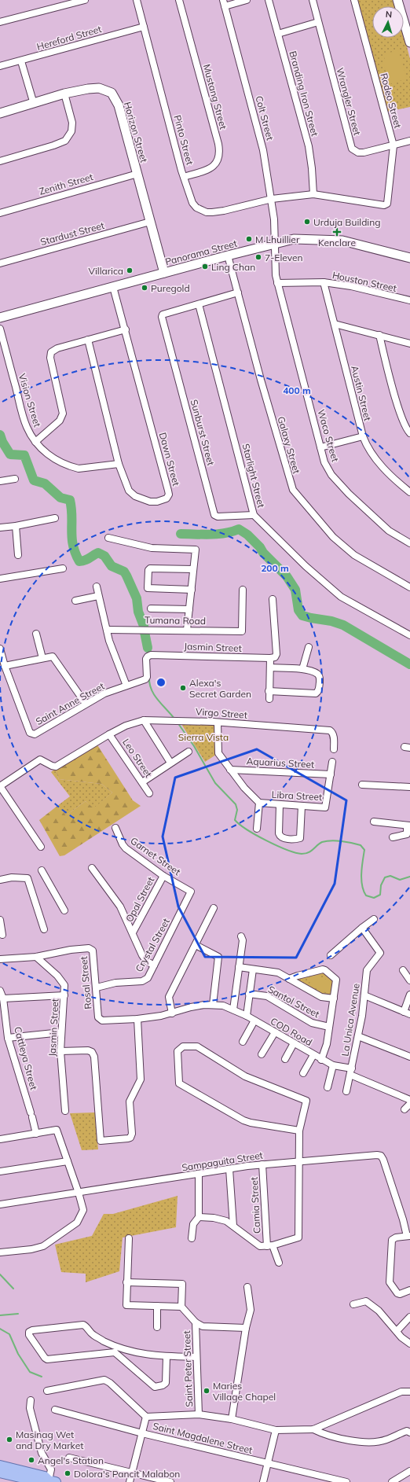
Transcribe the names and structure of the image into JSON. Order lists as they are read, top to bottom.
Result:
{
  "streets": {
    "street": [
      "Hereford Street",
      "Branding Iron Street",
      "Mustang Street",
      "Rodeo Street",
      "Wrangler Street",
      "Colt Street",
      "Horizon Street",
      "Pinto Street",
      "Zenith Street",
      "Stardust Street",
      "Panorama Street",
      "Houston Street",
      "Austin Street",
      "Vision Street",
      "Sunburst Street",
      "Waco Street",
      "Galaxy Street",
      "Dawn Street",
      "Starlight Street",
      "Tumana Road",
      "Jasmin Street",
      "Saint Anne Street",
      "Virgo Street",
      "Leo Street",
      "Aquarius Street",
      "Libra Street",
      "Garnet Street",
      "Opal Street",
      "Crystal Street",
      "Rosal Street",
      "Santol Street",
      "La Unica Avenue",
      "COD Road",
      "Cattleya Street",
      "Sampaguita Street",
      "Camia Street",
      "Saint Peter Street",
      "Saint Magdalene Street"
    ]
  },
  "crossings": [
    ["Hereford Street", "Pinto Street"],
    ["Branding Iron Street", "Rodeo Street"],
    ["Mustang Street", "Pinto Street"],
    ["Rodeo Street", "Wrangler Street"],
    ["Rodeo Street", "Colt Street"],
    ["Rodeo Street", "Pinto Street"],
    ["Colt Street", "Pinto Street"],
    ["Colt Street", "Panorama Street"],
    ["Colt Street", "Waco Street"],
    ["Horizon Street", "Zenith Street"],
    ["Horizon Street", "Stardust Street"],
    ["Horizon Street", "Panorama Street"],
    ["Panorama Street", "Waco Street"],
    ["Panorama Street", "Galaxy Street"],
    ["Panorama Street", "Dawn Street"],
    ["Houston Street", "Austin Street"],
    ["Houston Street", "Waco Street"],
    ["Vision Street", "Dawn Street"],
    ["Sunburst Street", "Starlight Street"],
    ["Jasmin Street", "Saint Anne Street"],
    ["Jasmin Street", "Rosal Street"],
    ["Virgo Street", "Leo Street"],
    ["Aquarius Street", "Libra Street"],
    ["Garnet Street", "Opal Street"],
    ["Garnet Street", "Crystal Street"],
    ["Crystal Street", "Rosal Street"],
    ["Rosal Street", "COD Road"],
    ["La Unica Avenue", "COD Road"],
    ["Sampaguita Street", "Camia Street"]
  ],
  "parks": ["Sierra Vista"],
  "places": {
    "other": [
      "Urduja Building",
      "M Lhuillier",
      "7-Eleven",
      "Ling Chan",
      "Villarica",
      "Puregold",
      "Alexa's Secret Garden",
      "Maries Village Chapel",
      "Masinag Wet and Dry Market",
      "Angel's Station",
      "Dolora's Pancit Malabon"
    ],
    "health": ["Kenclare"]
  },
  "north": "top",
  "rings": ["400 m", "200 m"]
}
